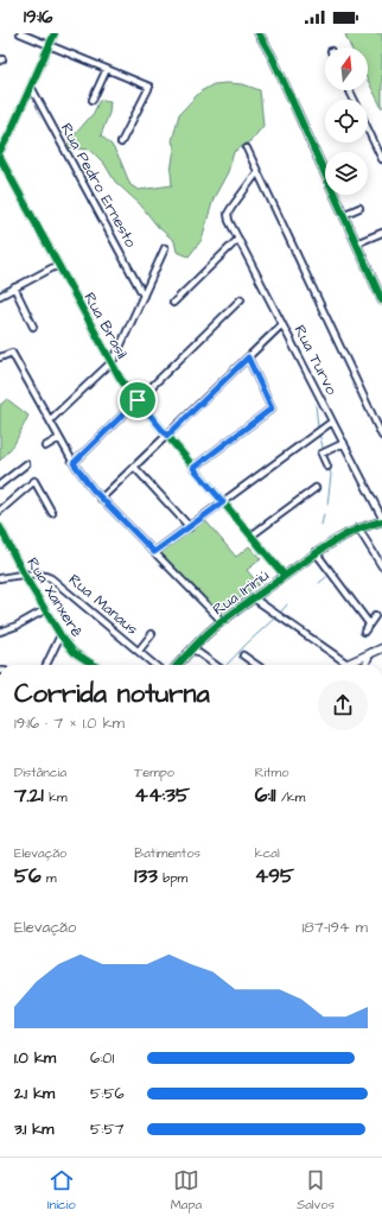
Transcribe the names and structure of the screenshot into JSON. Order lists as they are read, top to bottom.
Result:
{
  "streets": {
    "main road": ["Rua Iririú"],
    "street": [
      "Rua Pedro Ernesto",
      "Rua Brasil",
      "Rua Turvo",
      "Rua Xanxerê",
      "Rua Manaus"
    ]
  },
  "crossings": [
    ["Rua Brasil", "Rua Iririú"],
    ["Rua Turvo", "Rua Iririú"],
    ["Rua Xanxerê", "Rua Manaus"]
  ],
  "north": "top",
  "page": {
    "status": "19:16",
    "heading": ["Corrida noturna", "19:16 · 7 × 1.0 km"],
    "stats": [
      ["Distância", "7.21 km"],
      ["Tempo", "44:35"],
      ["Ritmo", "6:11 /km"],
      ["Elevação", "56 m"],
      ["Batimentos", "133 bpm"],
      ["kcal", "495"]
    ],
    "chart": ["Elevação", "187–194 m"],
    "list": [
      {
        "name": "1.0 km",
        "note": "6:01"
      },
      {
        "name": "2.1 km",
        "note": "5:56"
      },
      {
        "name": "3.1 km",
        "note": "5:57"
      }
    ],
    "tabs": ["Início", "Mapa", "Salvos"]
  }
}
